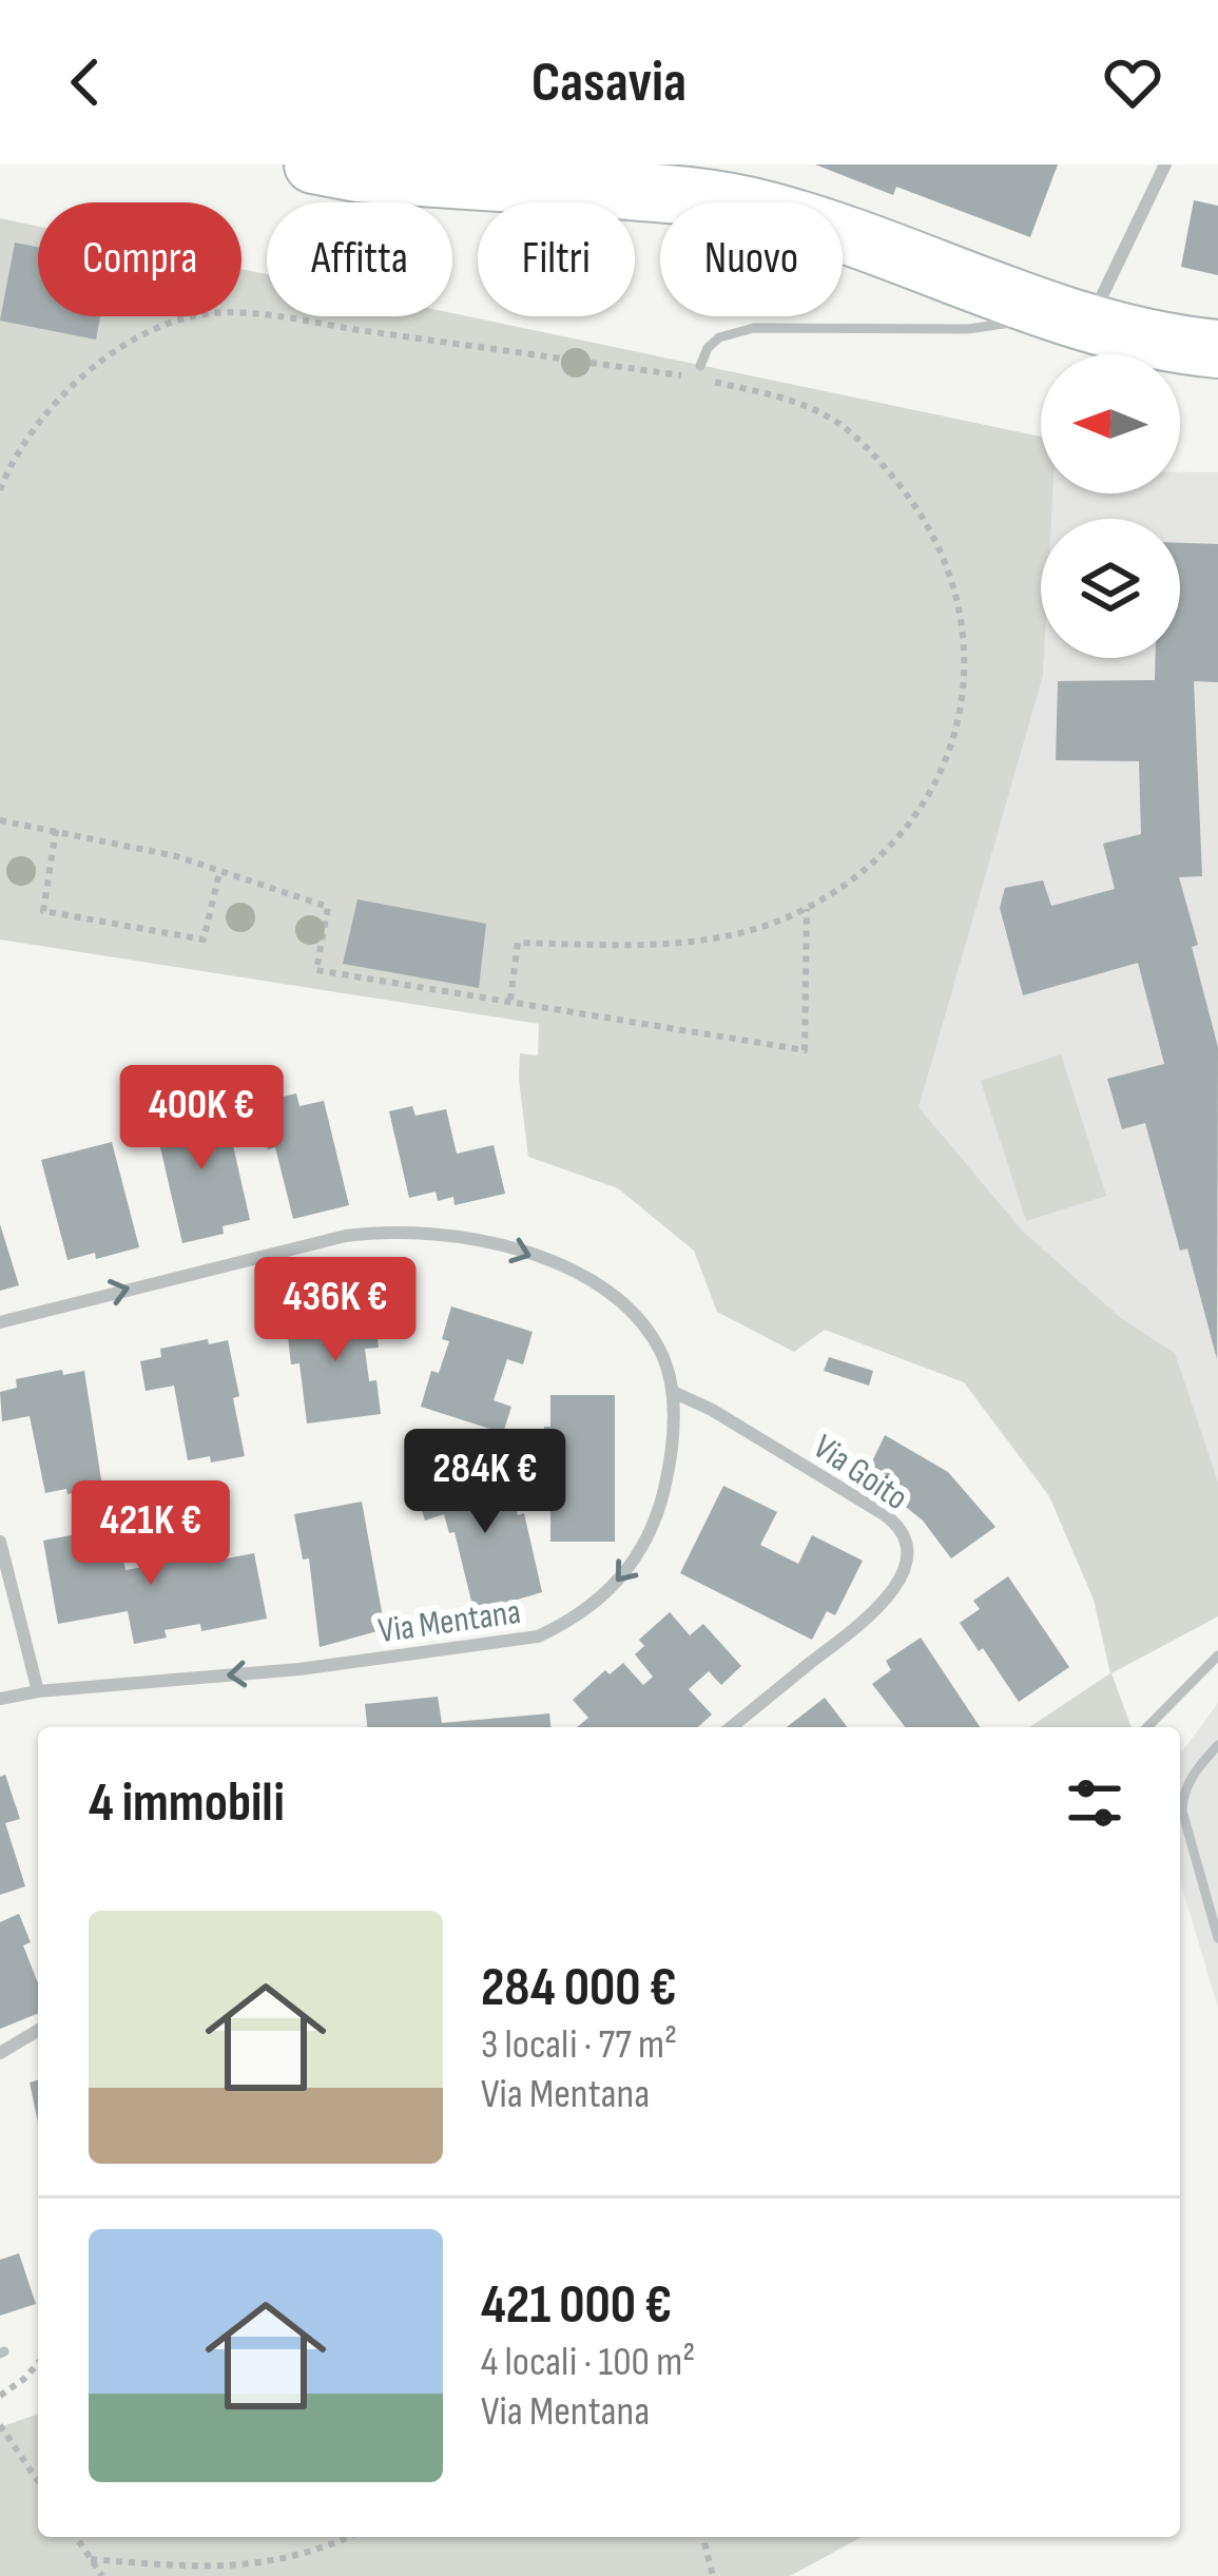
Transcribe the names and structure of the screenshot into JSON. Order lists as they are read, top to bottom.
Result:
{
  "streets": {
    "street": ["Via Goito", "Via Mentana"]
  },
  "crossings": [
    ["Via Goito", "Via Mentana"]
  ],
  "north": "left",
  "page": {
    "header": "Casavia",
    "chip": [
      "Compra",
      "Affitta",
      "Filtri",
      "Nuovo"
    ],
    "price": [
      "400K €",
      "436K €",
      "284K €",
      "421K €"
    ],
    "heading": "4 immobili",
    "list": [
      {
        "name": "284 000 €",
        "note": "3 locali · 77 m² · Via Mentana"
      },
      {
        "name": "421 000 €",
        "note": "4 locali · 100 m² · Via Mentana"
      }
    ]
  }
}
